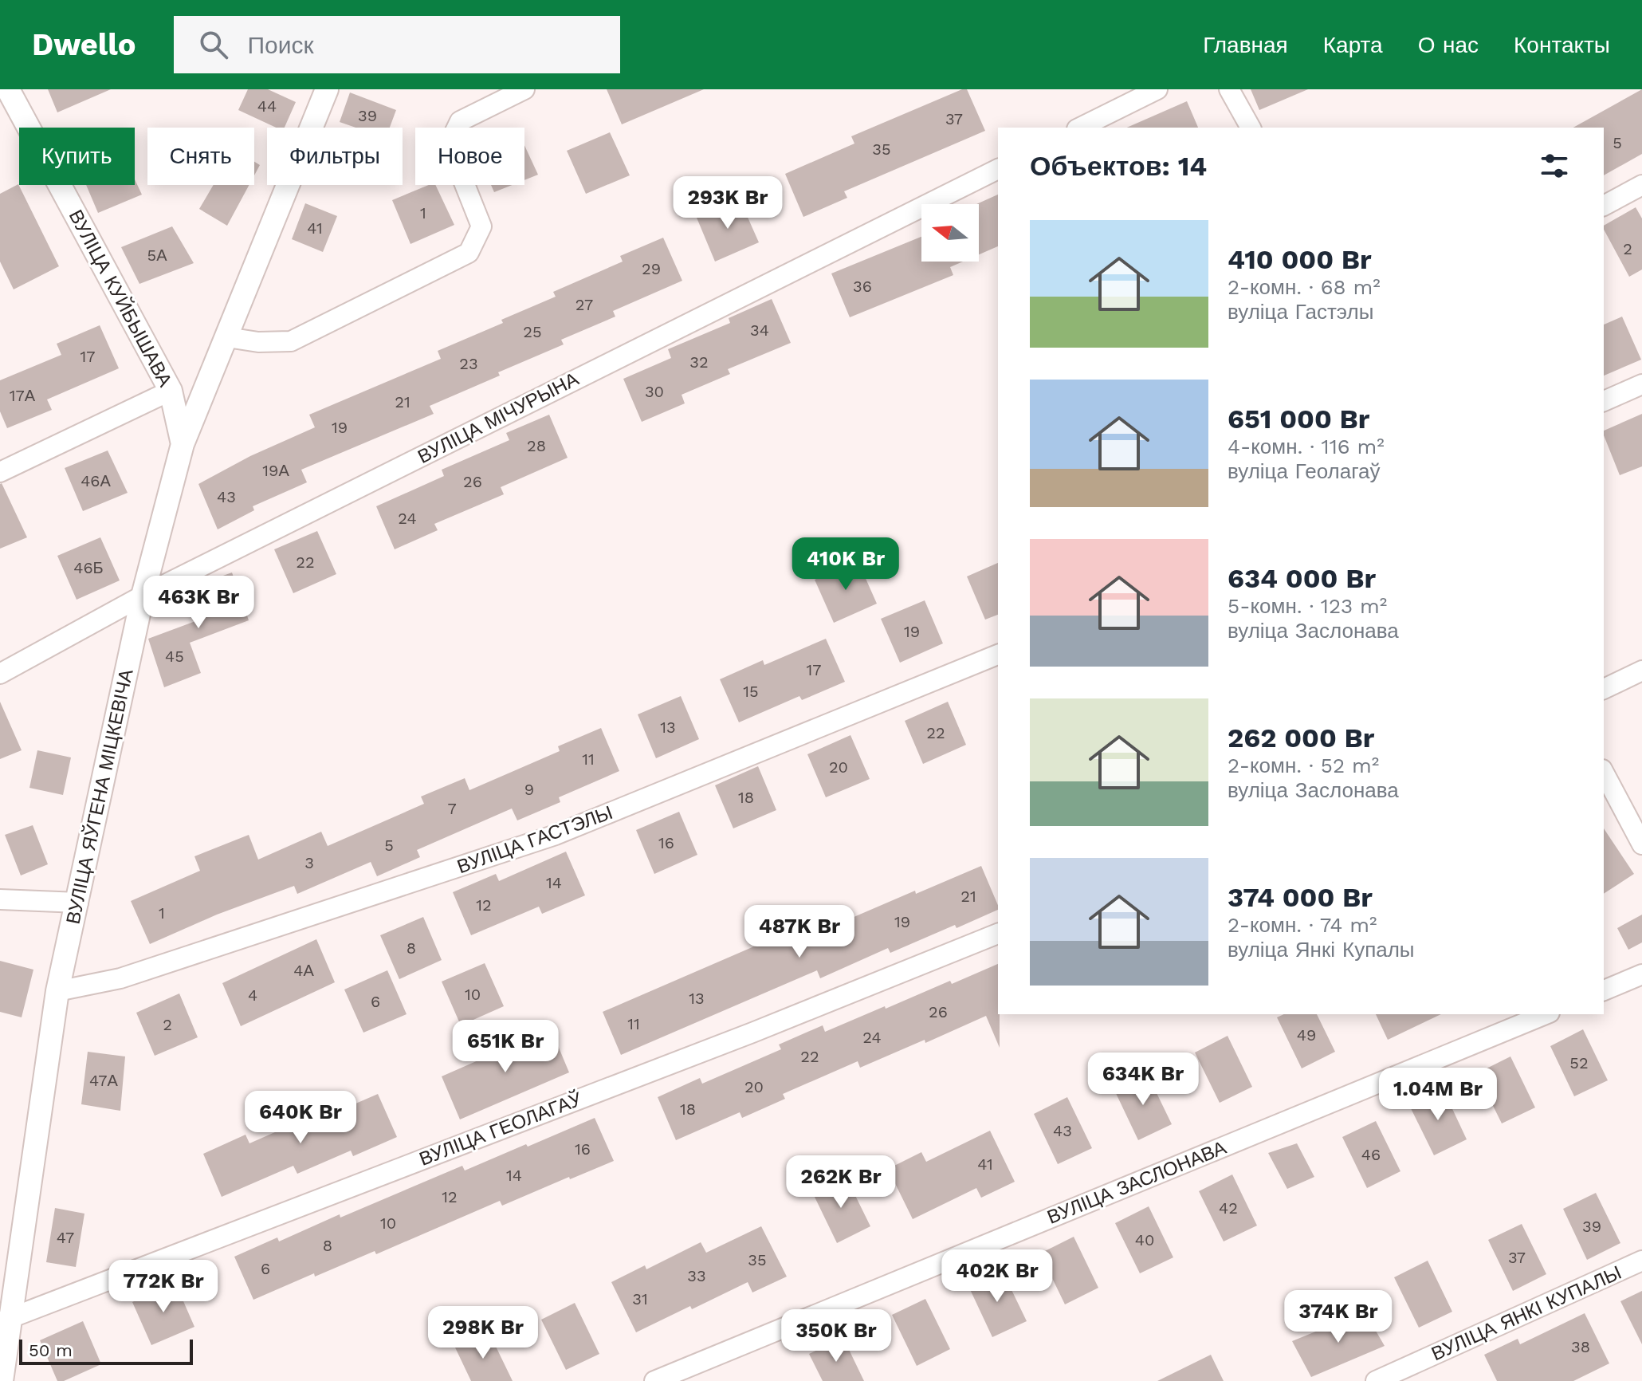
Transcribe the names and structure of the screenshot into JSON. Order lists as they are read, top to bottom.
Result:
{
  "streets": {
    "street": [
      "ВУЛІЦА КУЙБЫШАВА",
      "ВУЛІЦА МІЧУРЫНА",
      "ВУЛІЦА ЯЎГЕНА МІЦКЕВІЧА",
      "ВУЛІЦА ГАСТЭЛЫ",
      "ВУЛІЦА ГЕОЛАГАЎ",
      "ВУЛІЦА ЗАСЛОНАВА",
      "ВУЛІЦА ЯНКІ КУПАЛЫ"
    ]
  },
  "crossings": [
    ["ВУЛІЦА КУЙБЫШАВА", "ВУЛІЦА ЯЎГЕНА МІЦКЕВІЧА"],
    ["ВУЛІЦА МІЧУРЫНА", "ВУЛІЦА ЯЎГЕНА МІЦКЕВІЧА"],
    ["ВУЛІЦА ЯЎГЕНА МІЦКЕВІЧА", "ВУЛІЦА ГАСТЭЛЫ"],
    ["ВУЛІЦА ЯЎГЕНА МІЦКЕВІЧА", "ВУЛІЦА ГЕОЛАГАЎ"]
  ],
  "house_numbers": [
    "44",
    "39",
    "37",
    "5",
    "35",
    "1",
    "41",
    "2",
    "5А",
    "29",
    "36",
    "27",
    "34",
    "25",
    "17",
    "32",
    "23",
    "30",
    "17А",
    "21",
    "19",
    "28",
    "19А",
    "46А",
    "26",
    "43",
    "24",
    "22",
    "46Б",
    "19",
    "45",
    "17",
    "15",
    "13",
    "22",
    "11",
    "20",
    "9",
    "18",
    "7",
    "16",
    "5",
    "3",
    "14",
    "21",
    "12",
    "1",
    "19",
    "8",
    "4А",
    "10",
    "4",
    "13",
    "6",
    "26",
    "11",
    "2",
    "49",
    "24",
    "22",
    "52",
    "47А",
    "20",
    "18",
    "43",
    "16",
    "46",
    "41",
    "14",
    "12",
    "42",
    "10",
    "39",
    "47",
    "40",
    "8",
    "37",
    "35",
    "6",
    "33",
    "31",
    "38"
  ],
  "scale_bar": "50 m",
  "north": "left",
  "page": {
    "header": "Dwello",
    "search": "Поиск",
    "nav": [
      "Главная",
      "Карта",
      "О нас",
      "Контакты"
    ],
    "chip": [
      "Купить",
      "Снять",
      "Фильтры",
      "Новое"
    ],
    "heading": "Объектов: 14",
    "price": [
      "293K Br",
      "410K Br",
      "463K Br",
      "487K Br",
      "651K Br",
      "634K Br",
      "1.04M Br",
      "640K Br",
      "262K Br",
      "402K Br",
      "772K Br",
      "374K Br",
      "298K Br",
      "350K Br"
    ],
    "list": [
      {
        "name": "410 000 Br",
        "note": "2-комн. · 68 m² · вуліца Гастэлы"
      },
      {
        "name": "651 000 Br",
        "note": "4-комн. · 116 m² · вуліца Геолагаў"
      },
      {
        "name": "634 000 Br",
        "note": "5-комн. · 123 m² · вуліца Заслонава"
      },
      {
        "name": "262 000 Br",
        "note": "2-комн. · 52 m² · вуліца Заслонава"
      },
      {
        "name": "374 000 Br",
        "note": "2-комн. · 74 m² · вуліца Янкі Купалы"
      }
    ],
    "scale": "50 m"
  }
}
